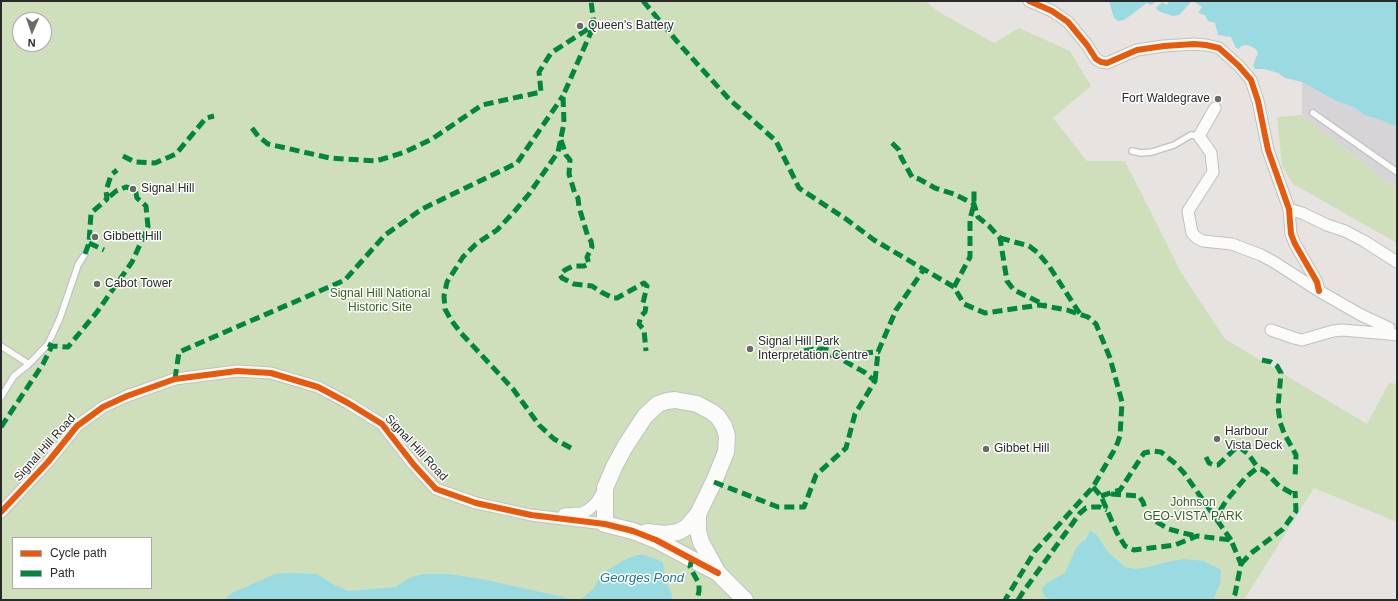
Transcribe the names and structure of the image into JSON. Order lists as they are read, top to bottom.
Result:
{
  "streets": {
    "street": ["Signal Hill Road"]
  },
  "water": ["Georges Pond"],
  "parks": ["Signal Hill National Historic Site", "Johnson GEO-VISTA PARK"],
  "places": [
    "Queen's Battery",
    "Fort Waldegrave",
    "Signal Hill",
    "Gibbett Hill",
    "Cabot Tower",
    "Signal Hill Park Interpretation Centre",
    "Harbour Vista Deck",
    "Gibbet Hill"
  ],
  "legend": ["Cycle path", "Path"],
  "north": "bottom"
}
